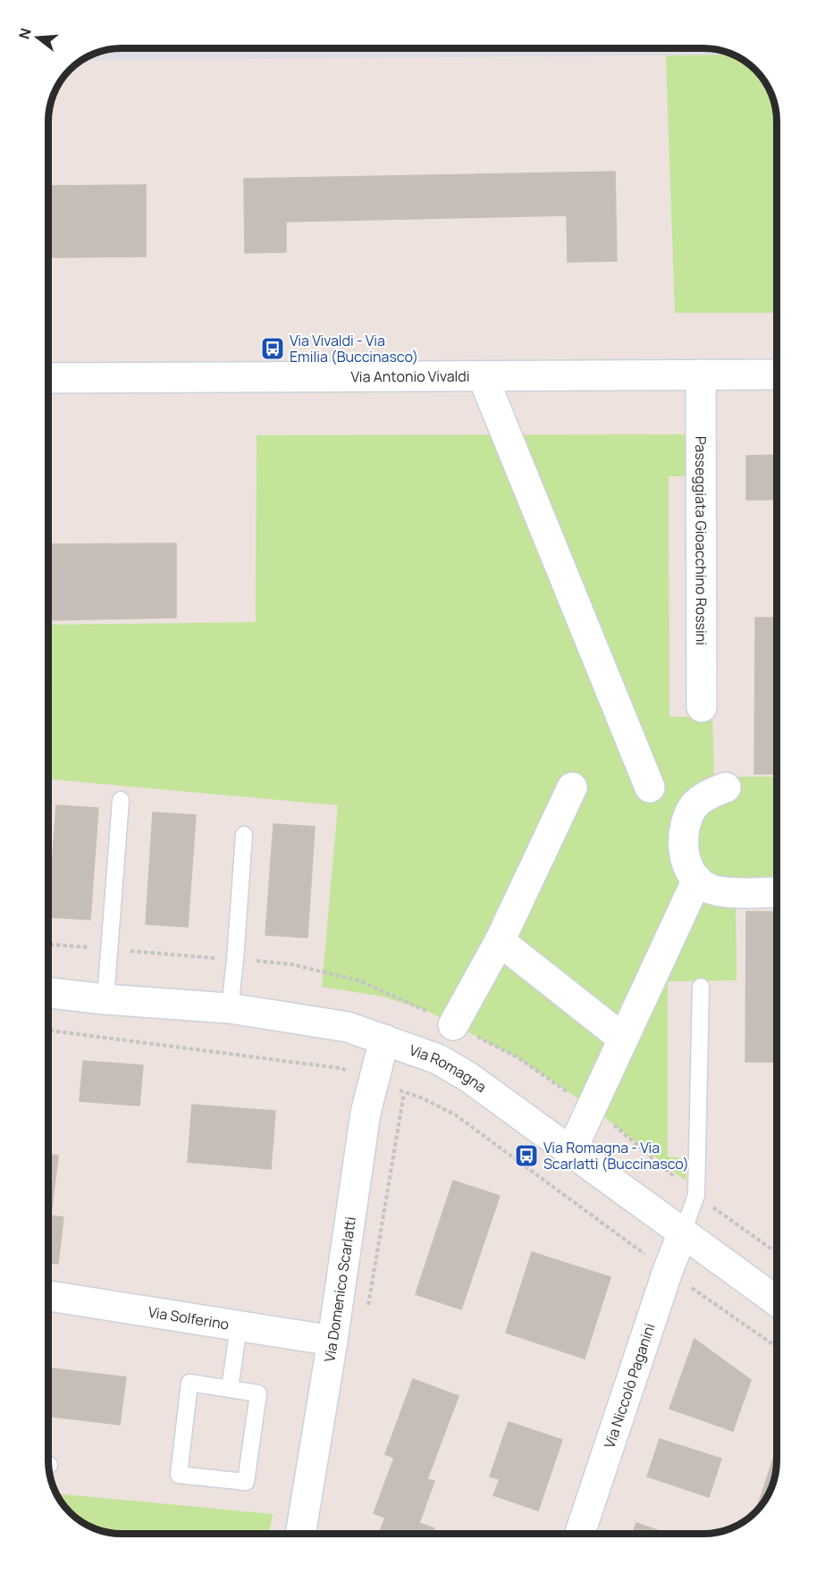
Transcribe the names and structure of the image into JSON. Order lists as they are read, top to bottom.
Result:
{
  "streets": {
    "street": [
      "Via Antonio Vivaldi",
      "Passeggiata Gioacchino Rossini",
      "Via Romagna",
      "Via Domenico Scarlatti",
      "Via Solferino",
      "Via Niccolò Paganini"
    ]
  },
  "crossings": [
    ["Via Antonio Vivaldi", "Passeggiata Gioacchino Rossini"],
    ["Via Romagna", "Via Domenico Scarlatti"],
    ["Via Romagna", "Via Niccolò Paganini"],
    ["Via Domenico Scarlatti", "Via Solferino"]
  ],
  "places": {
    "bus stop": ["Via Vivaldi - Via Emilia (Buccinasco)", "Via Romagna - Via Scarlatti (Buccinasco)"]
  },
  "north": "left"
}
